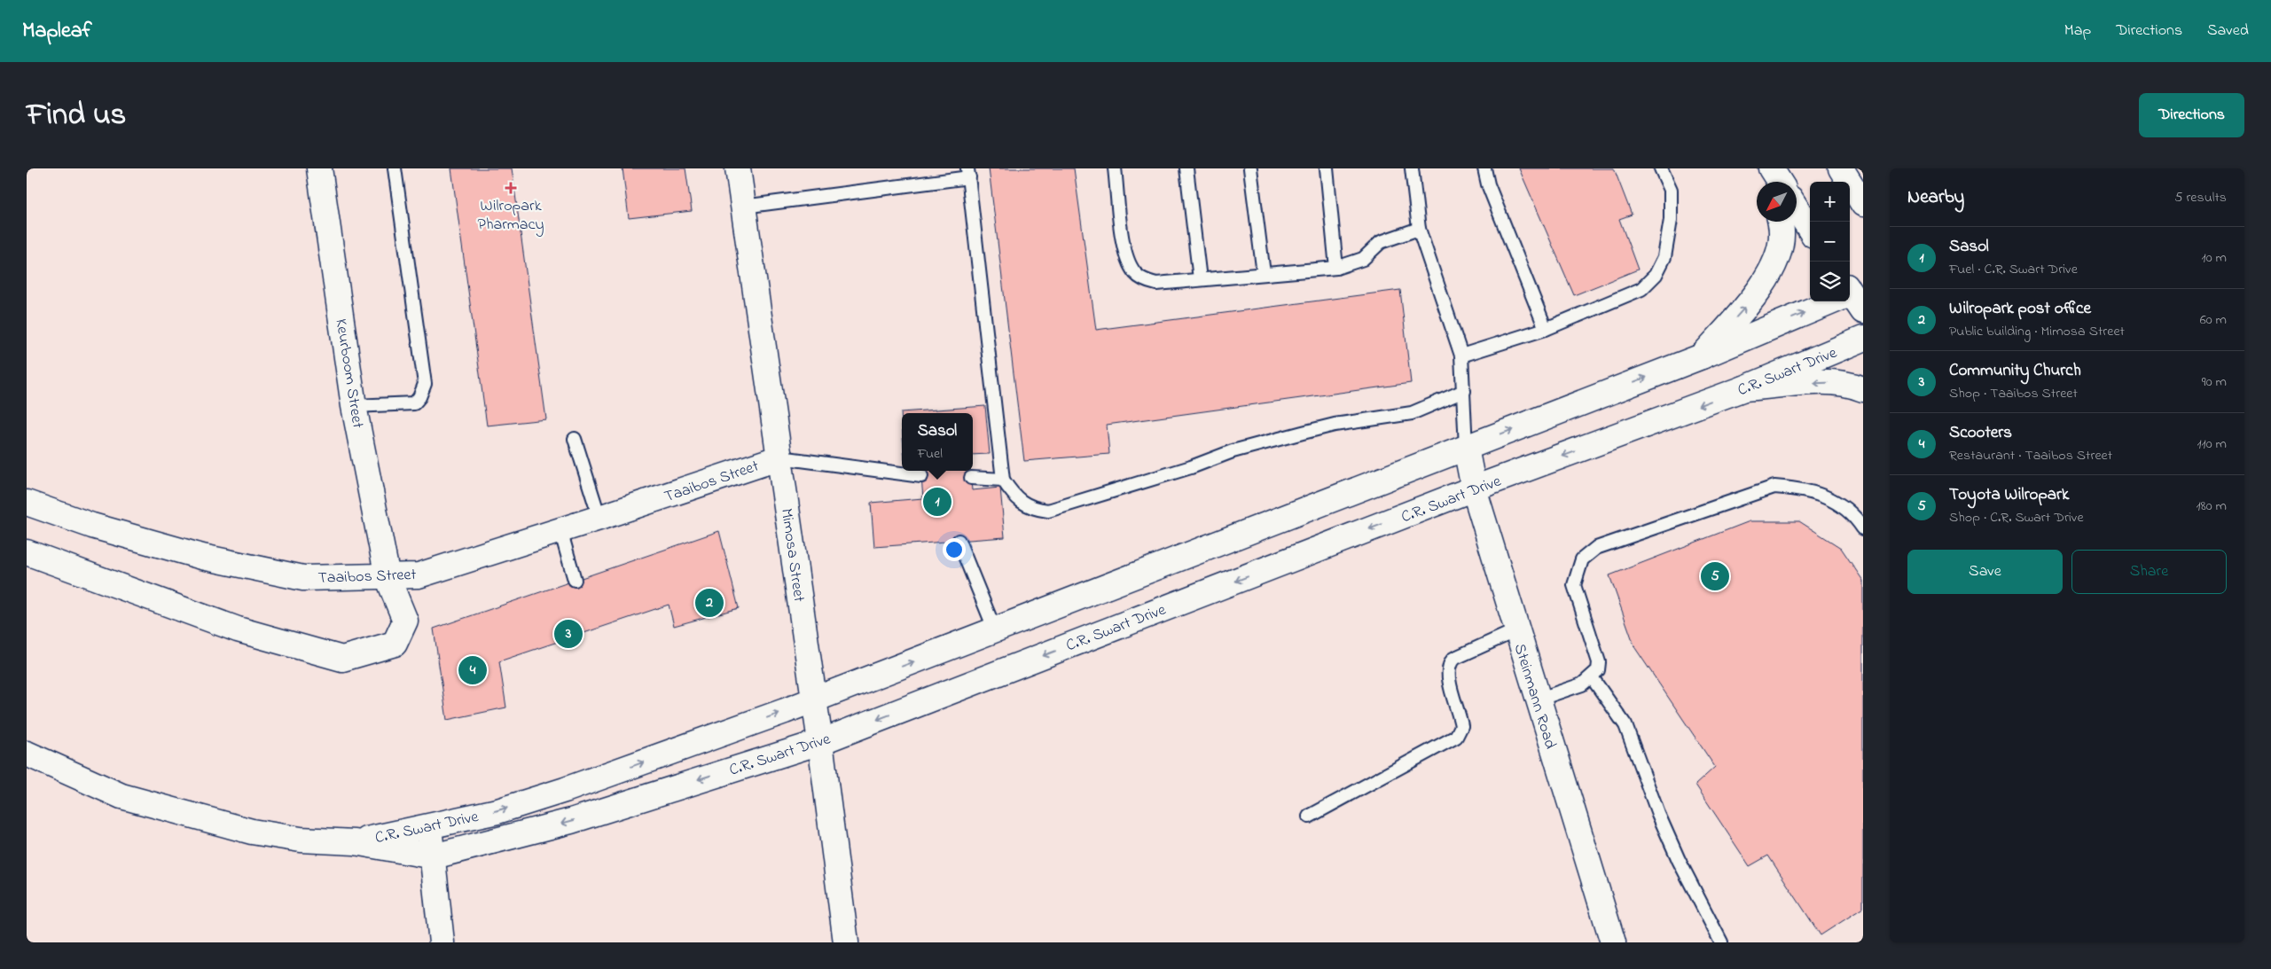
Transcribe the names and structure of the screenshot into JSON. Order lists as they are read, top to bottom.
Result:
{
  "streets": {
    "main road": [
      "C.R. Swart Drive",
      "Keurboom Street",
      "Taaibos Street",
      "Mimosa Street",
      "Steinmann Road"
    ]
  },
  "crossings": [
    ["C.R. Swart Drive", "Mimosa Street"],
    ["C.R. Swart Drive", "Steinmann Road"],
    ["Keurboom Street", "Taaibos Street"],
    ["Taaibos Street", "Mimosa Street"]
  ],
  "places": {
    "health": ["Wilropark Pharmacy"]
  },
  "north": "bottom left",
  "page": {
    "header": "Mapleaf",
    "nav": ["Map", "Directions", "Saved"],
    "title": "Find us",
    "buttons": [
      "Directions",
      ["Save", "Share"]
    ],
    "heading": ["Nearby", "5 results"],
    "map_buttons": ["+", "−"],
    "list": [
      {
        "mark": "1",
        "name": "Sasol",
        "note": "Fuel · C.R. Swart Drive",
        "value": "10 m"
      },
      {
        "mark": "2",
        "name": "Wilropark post office",
        "note": "Public building · Mimosa Street",
        "value": "60 m"
      },
      {
        "mark": "3",
        "name": "Community Church",
        "note": "Shop · Taaibos Street",
        "value": "90 m"
      },
      {
        "mark": "4",
        "name": "Scooters",
        "note": "Restaurant · Taaibos Street",
        "value": "110 m"
      },
      {
        "mark": "5",
        "name": "Toyota Wilropark",
        "note": "Shop · C.R. Swart Drive",
        "value": "180 m"
      }
    ],
    "popup": ["Sasol", "Fuel"],
    "pins": [
      "1",
      "5",
      "2",
      "3",
      "4"
    ]
  }
}
